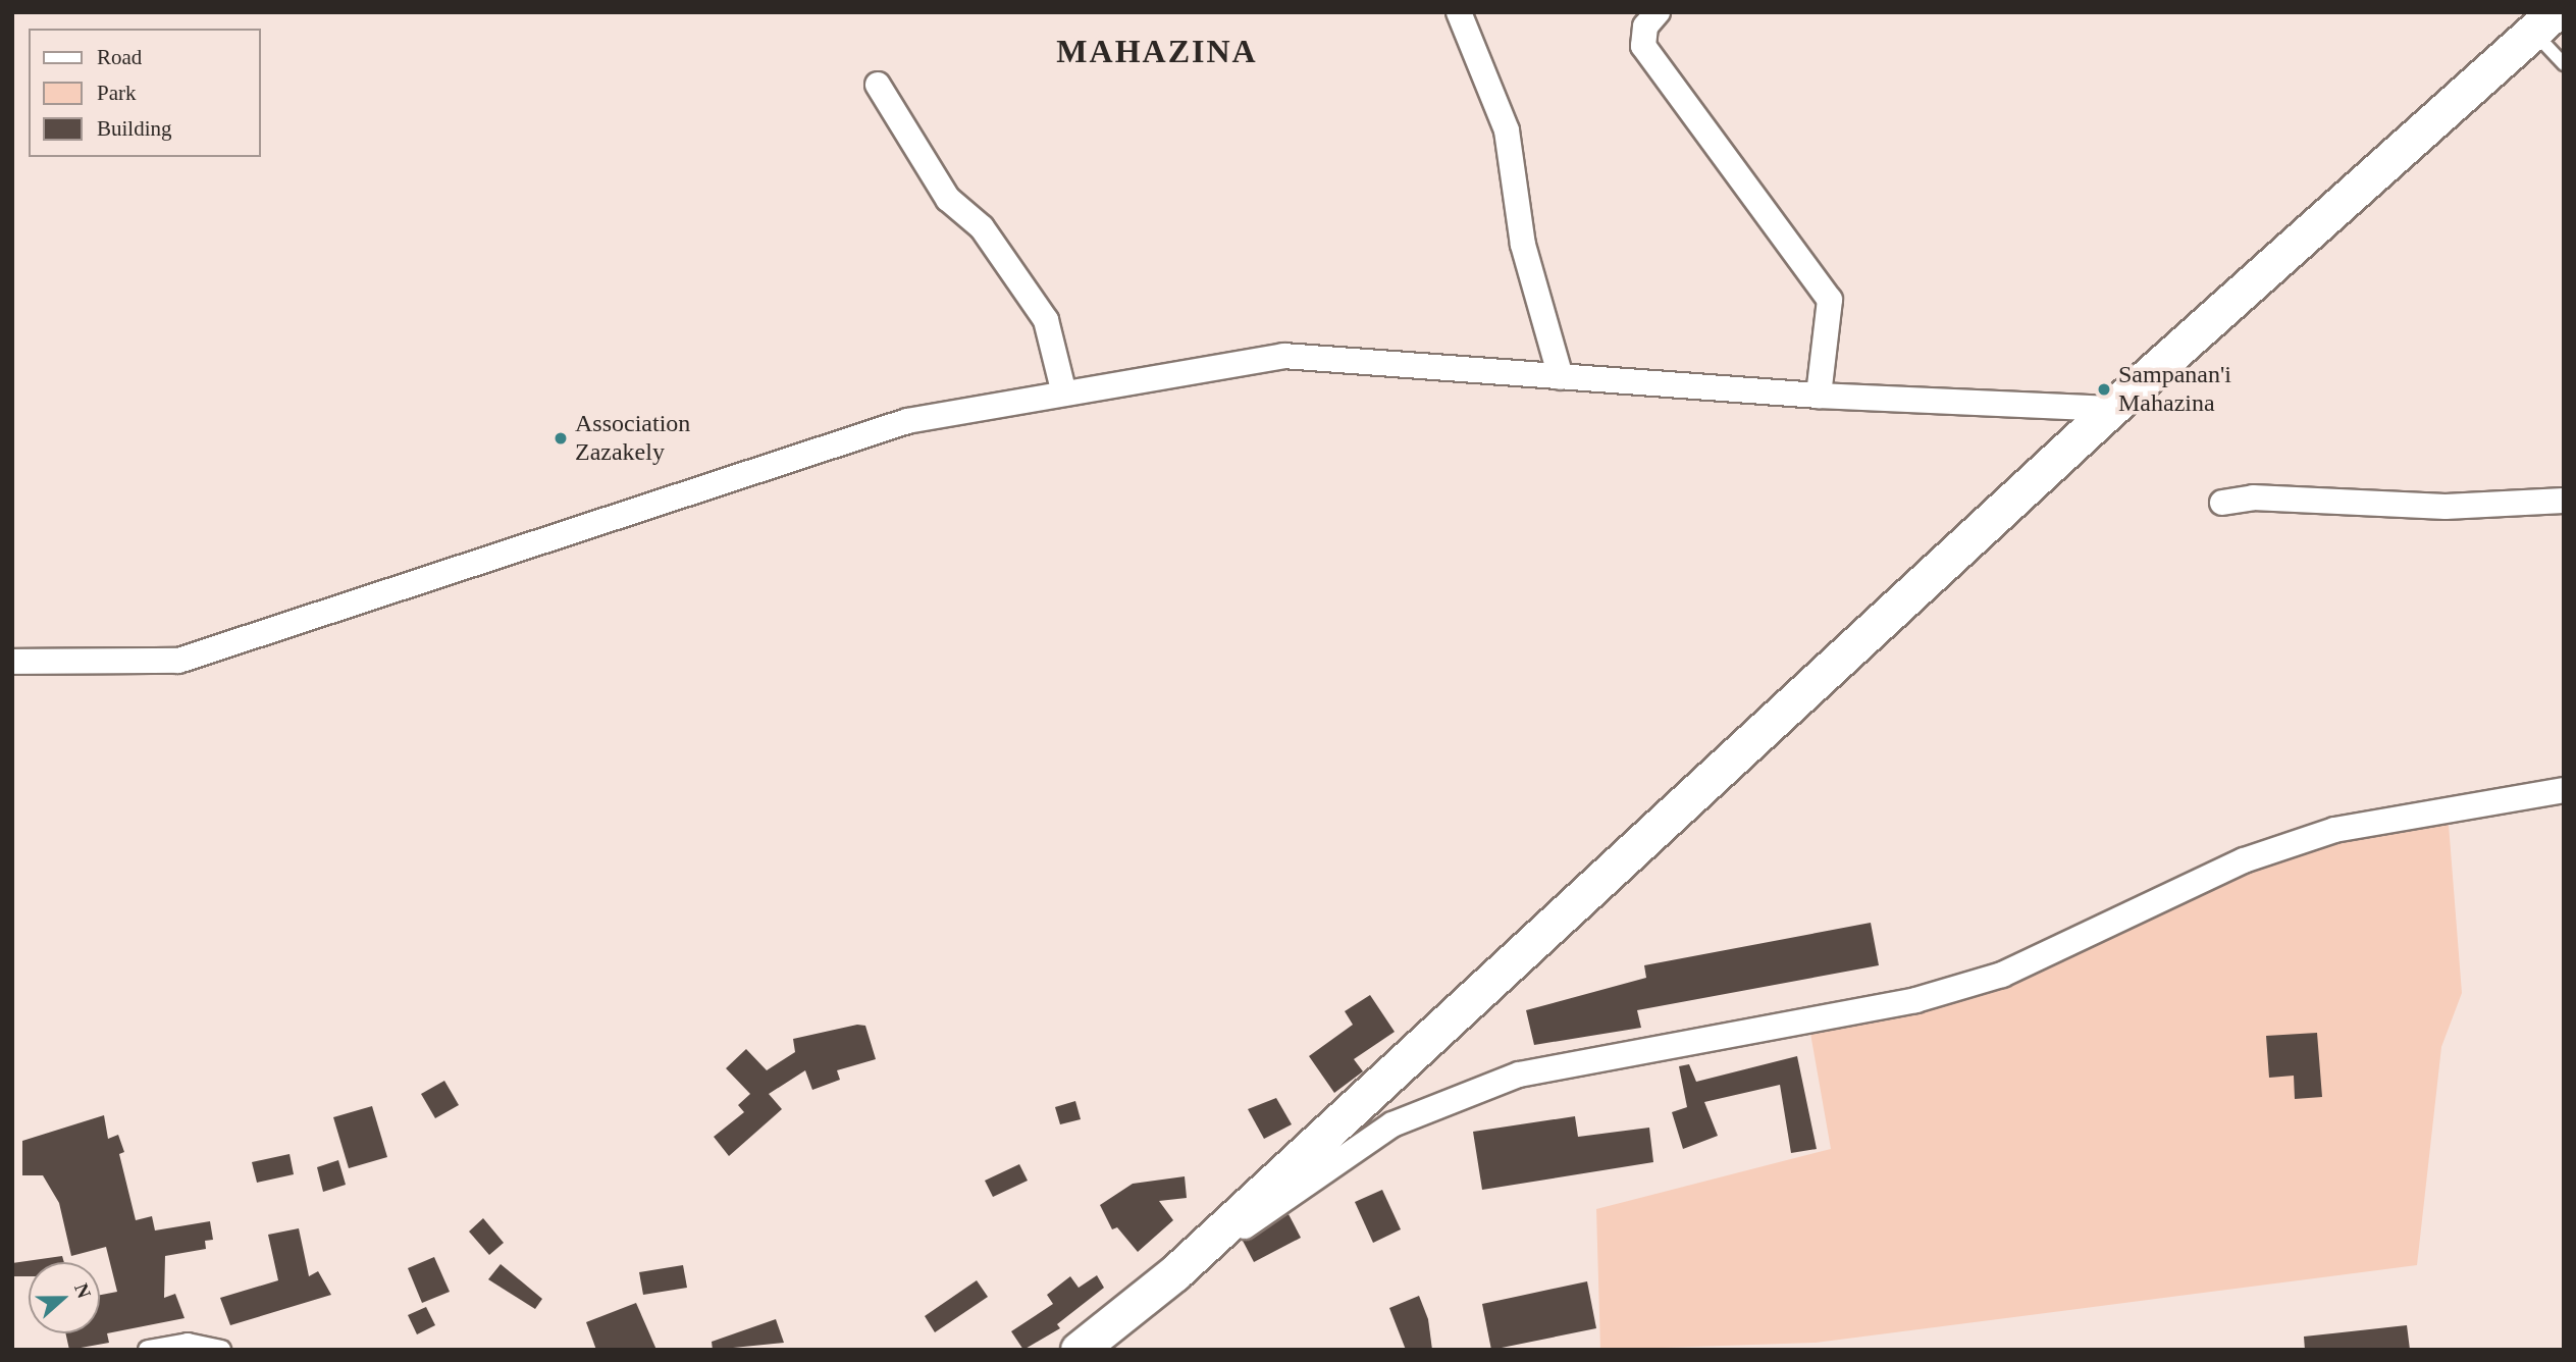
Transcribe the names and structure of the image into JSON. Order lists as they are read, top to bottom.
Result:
{
  "districts": ["MAHAZINA"],
  "places": ["Sampanan'i Mahazina", "Association Zazakely"],
  "legend": ["Road", "Park", "Building"],
  "north": "right"
}
